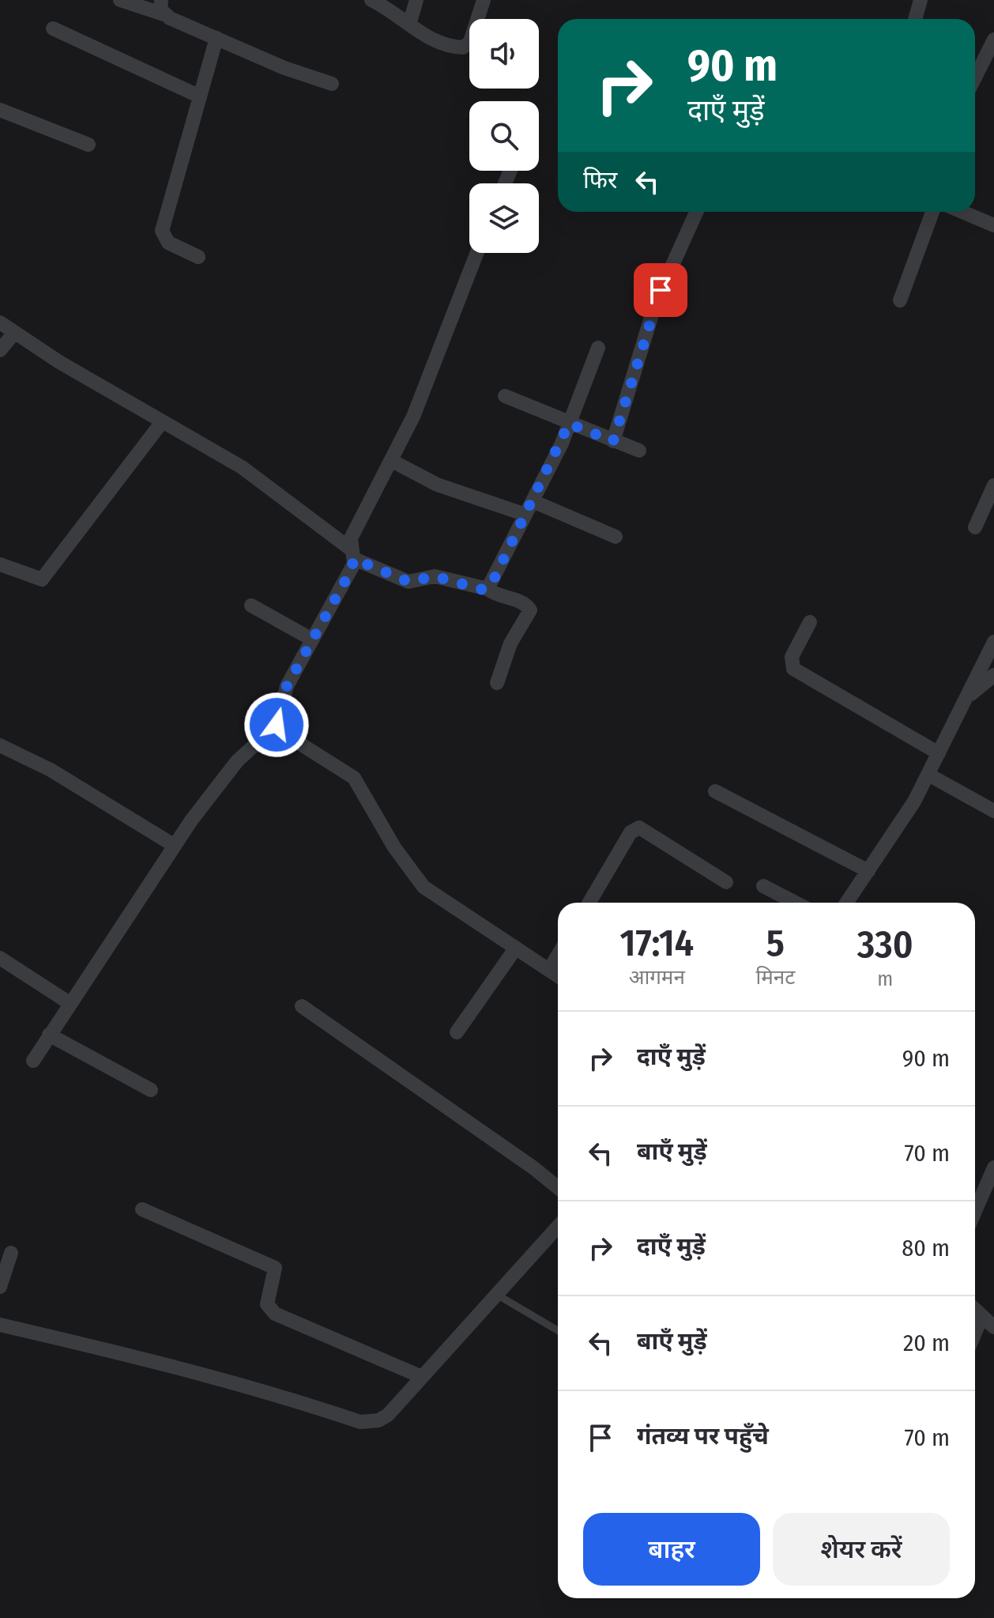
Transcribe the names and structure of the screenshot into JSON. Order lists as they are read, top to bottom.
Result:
{
  "page": {
    "turn": ["90 m", "दाएँ मुड़ें"],
    "then": "फिर",
    "eta": [
      "17:14",
      "आगमन",
      "5",
      "मिनट",
      "330",
      "m"
    ],
    "list": [
      {
        "name": "दाएँ मुड़ें",
        "value": "90 m"
      },
      {
        "name": "बाएँ मुड़ें",
        "value": "70 m"
      },
      {
        "name": "दाएँ मुड़ें",
        "value": "80 m"
      },
      {
        "name": "बाएँ मुड़ें",
        "value": "20 m"
      },
      {
        "name": "गंतव्य पर पहुँचे",
        "value": "70 m"
      }
    ],
    "buttons": ["बाहर", "शेयर करें"]
  }
}
